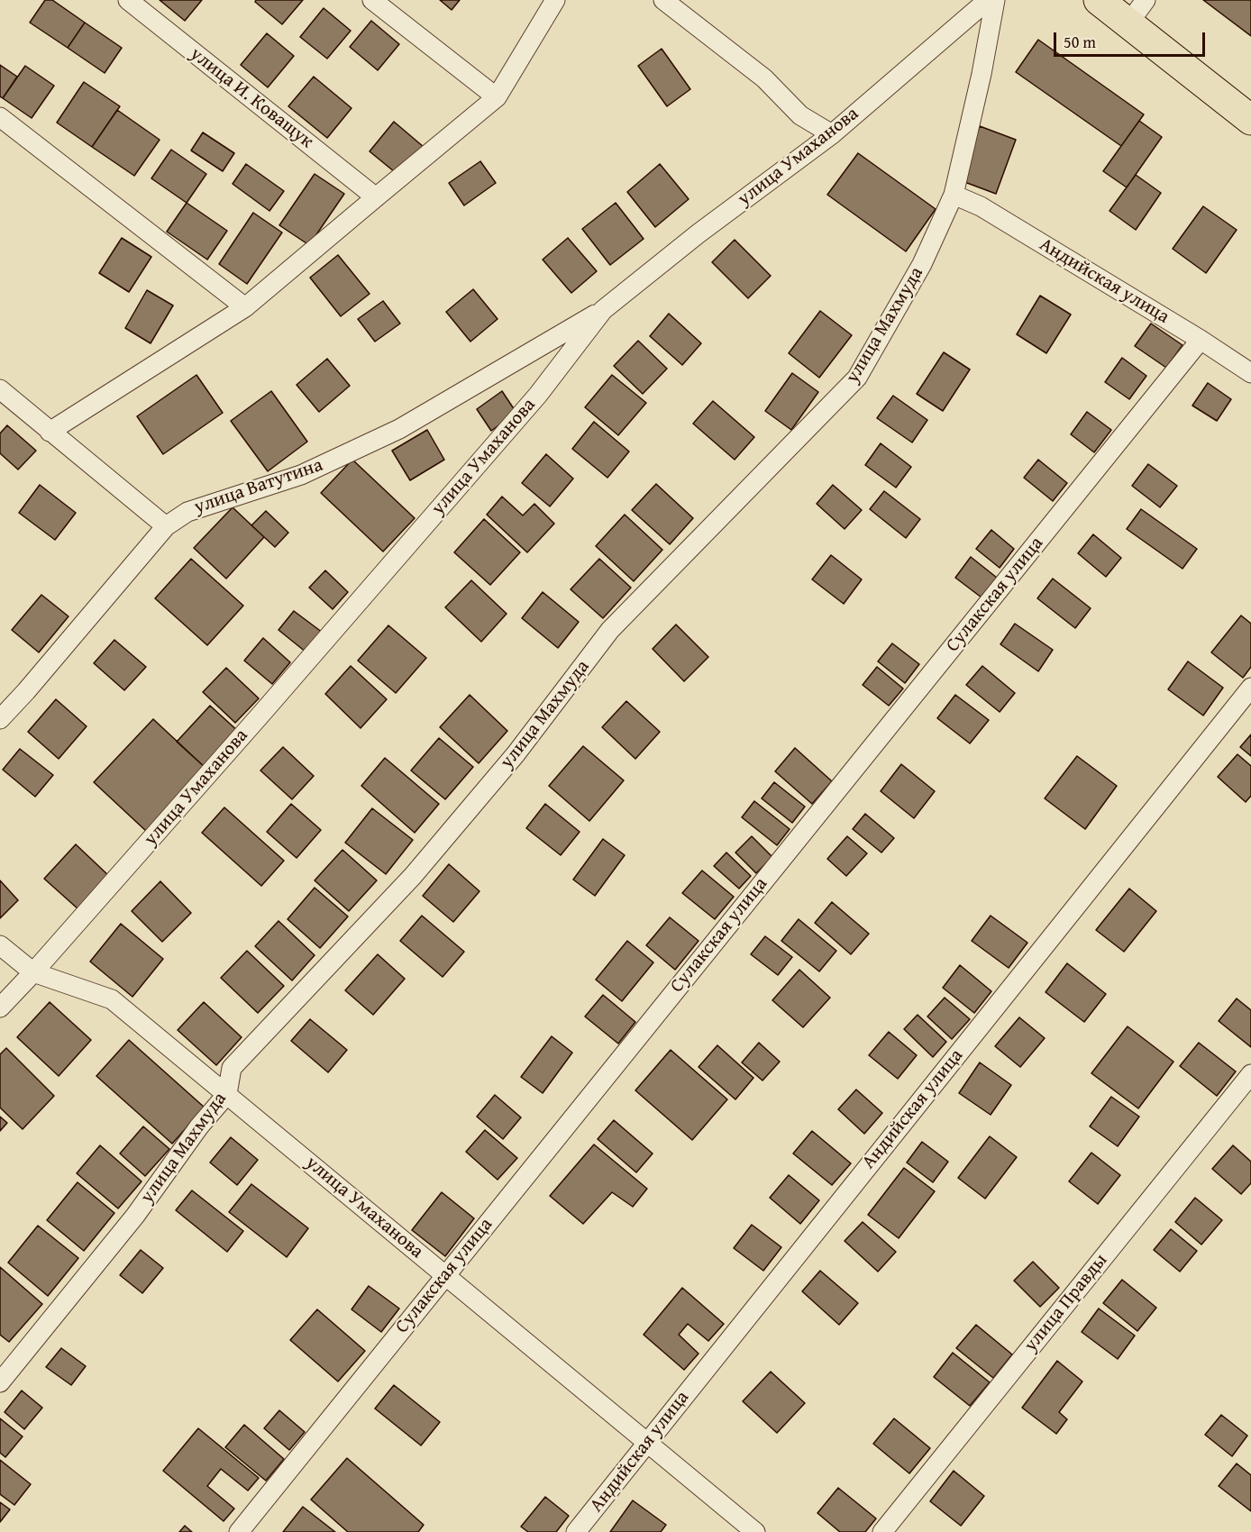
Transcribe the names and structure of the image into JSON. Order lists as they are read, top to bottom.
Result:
{
  "streets": {
    "street": [
      "улица И. Коващук",
      "улица Умаханова",
      "Андийская улица",
      "улица Махмуда",
      "улица Ватутина",
      "Сулакская улица",
      "улица Правды"
    ]
  },
  "crossings": [
    ["улица Умаханова", "Андийская улица"],
    ["улица Умаханова", "улица Махмуда"],
    ["улица Умаханова", "улица Ватутина"],
    ["улица Умаханова", "Сулакская улица"],
    ["Андийская улица", "улица Махмуда"],
    ["Андийская улица", "Сулакская улица"]
  ],
  "scale_bar": "50 m"
}
